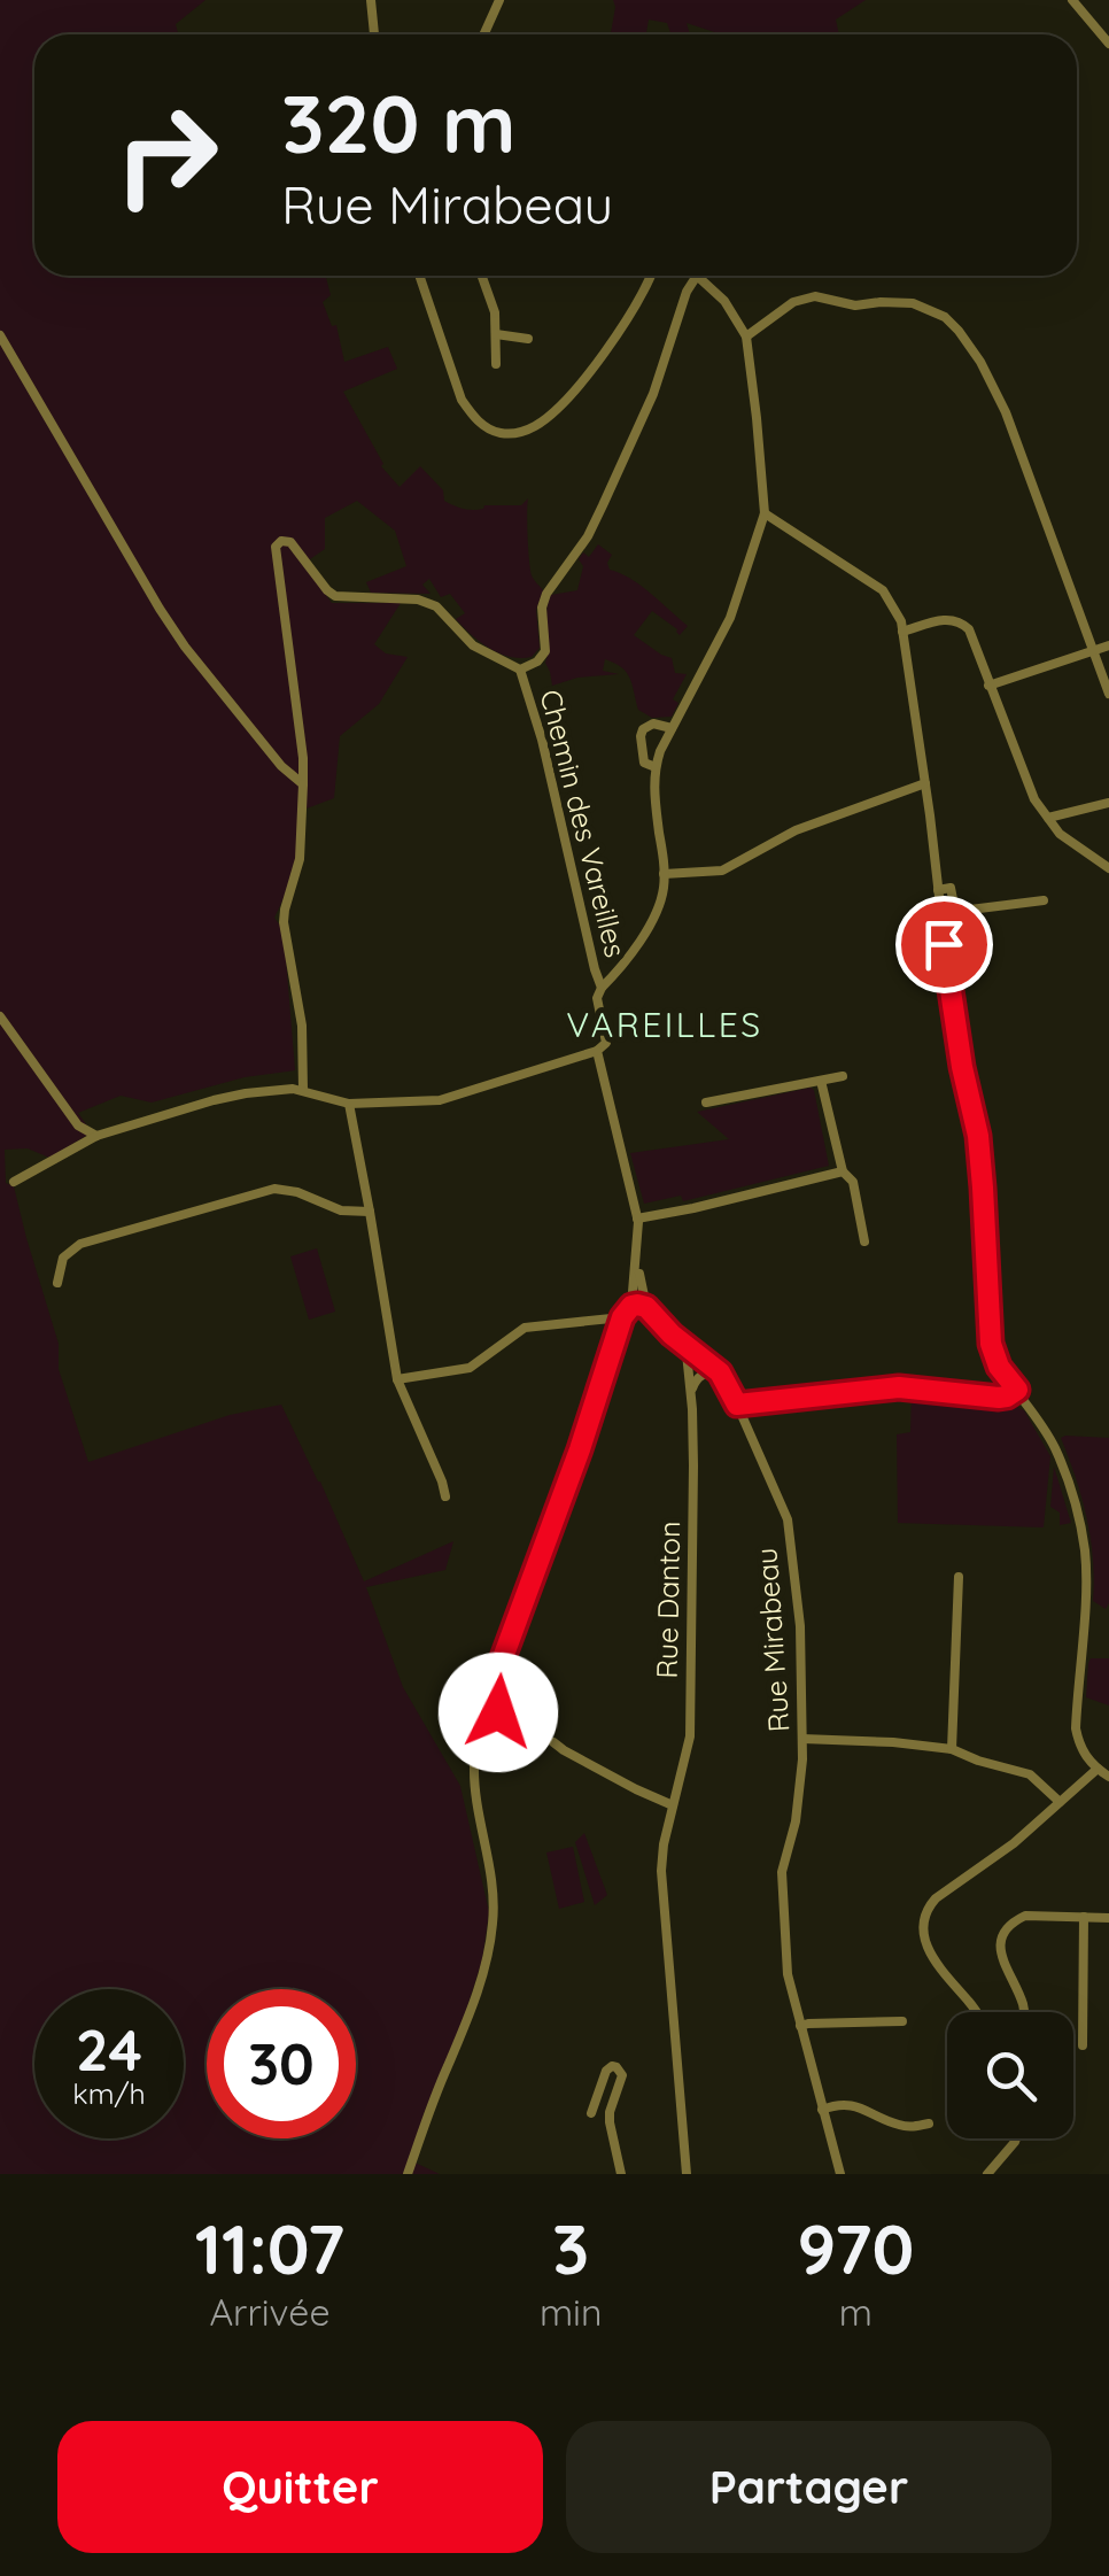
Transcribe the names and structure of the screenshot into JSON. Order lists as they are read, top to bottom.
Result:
{
  "streets": {
    "street": ["Chemin des Vareilles", "Rue Danton", "Rue Mirabeau"]
  },
  "crossings": [
    ["Chemin des Vareilles", "Rue Mirabeau"],
    ["Rue Danton", "Rue Mirabeau"]
  ],
  "districts": ["VAREILLES"],
  "page": {
    "turn": ["320 m", "Rue Mirabeau"],
    "speed": "24 km/h",
    "limit": "30",
    "eta": [
      "11:07",
      "Arrivée",
      "3",
      "min",
      "970",
      "m"
    ],
    "buttons": ["Quitter", "Partager"]
  }
}
